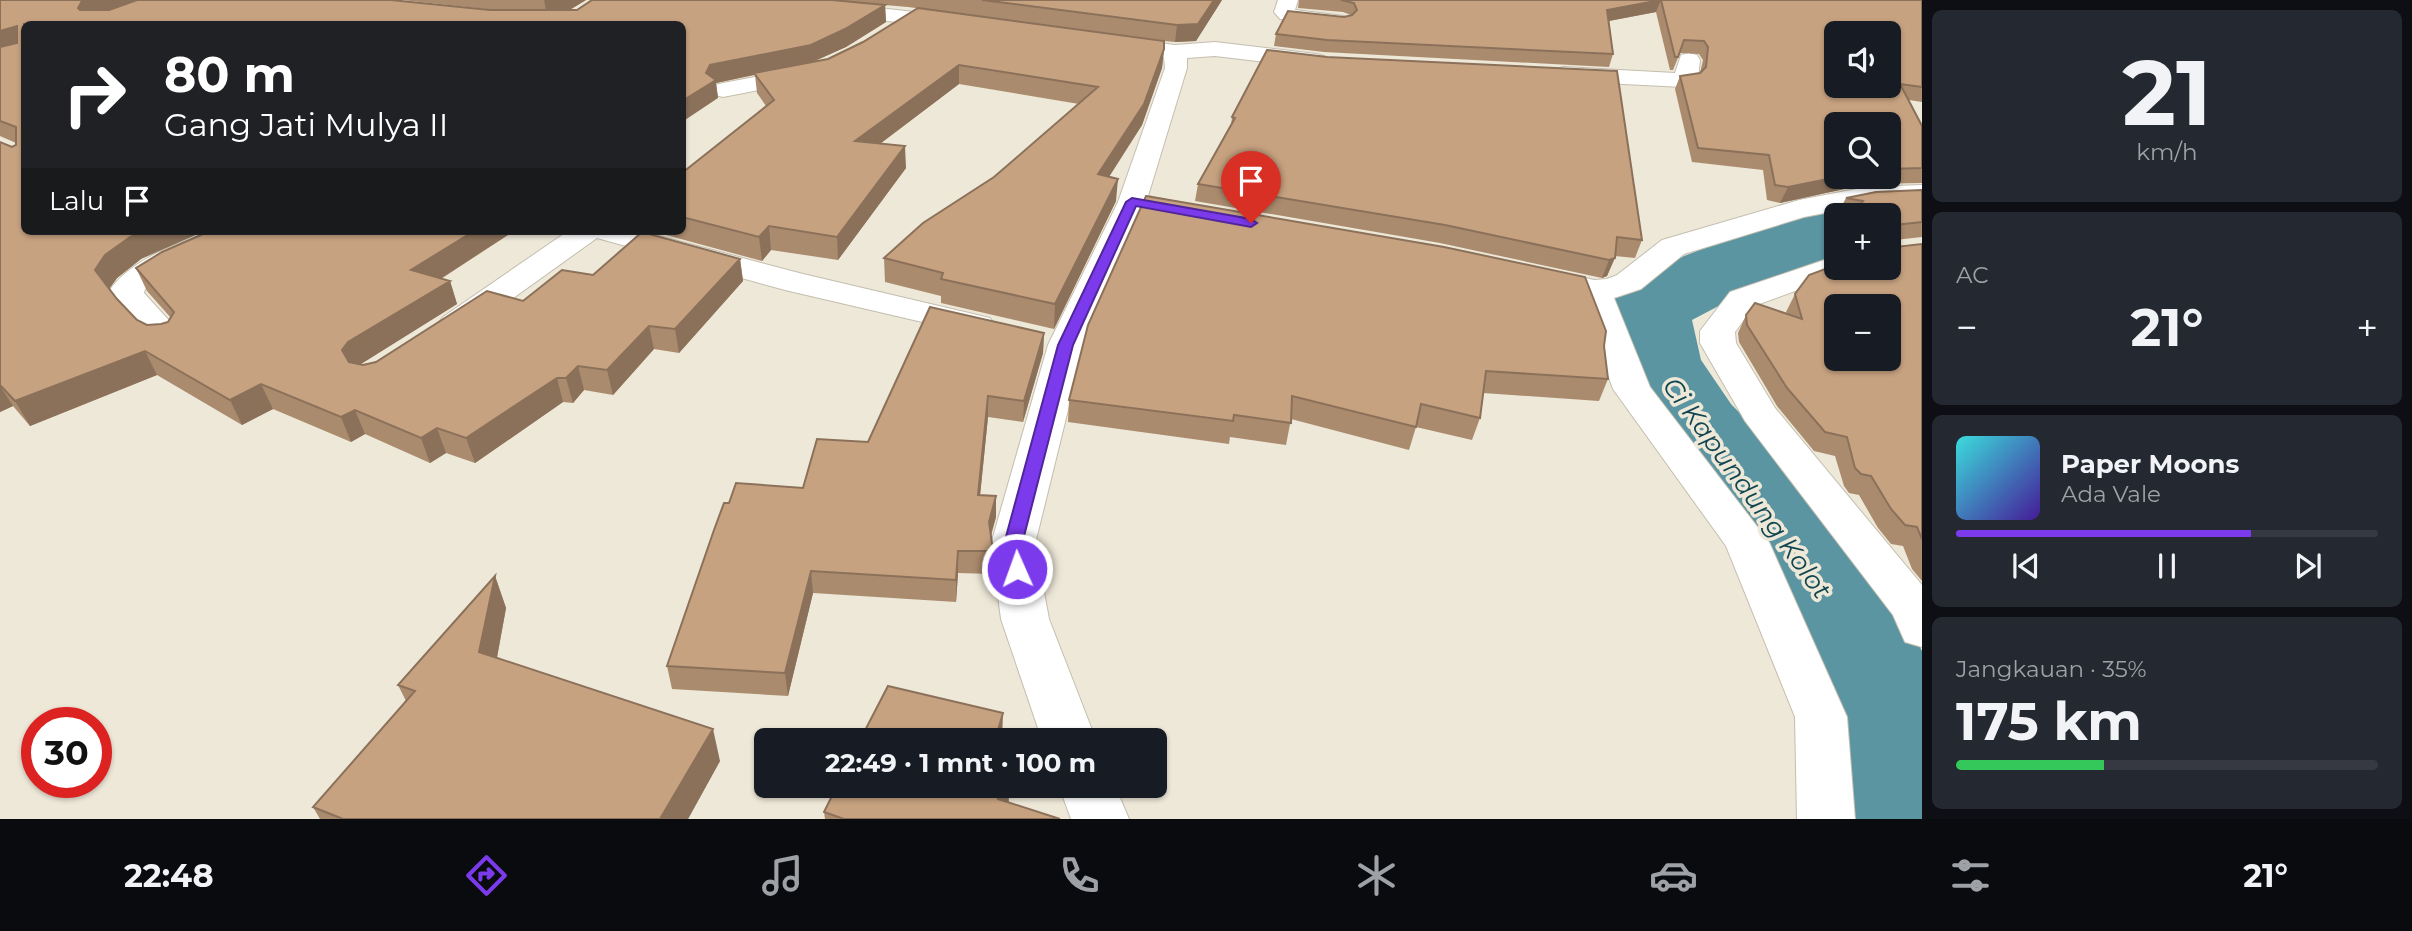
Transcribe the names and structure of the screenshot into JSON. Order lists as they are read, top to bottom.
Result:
{
  "water": ["Ci Kapundung Kolot"],
  "page": {
    "tile": [
      ["21", "km/h"],
      "AC",
      ["Jangkauan · 35%", "175 km"]
    ],
    "map_buttons": ["+", "−"],
    "turn": ["80 m", "Gang Jati Mulya II"],
    "then": "Lalu",
    "heat": ["−", "21°", "+"],
    "song": ["Paper Moons", "Ada Vale"],
    "limit": "30",
    "trip": "22:49 · 1 mnt · 100 m",
    "tabs": ["22:48", "21°"]
  }
}
